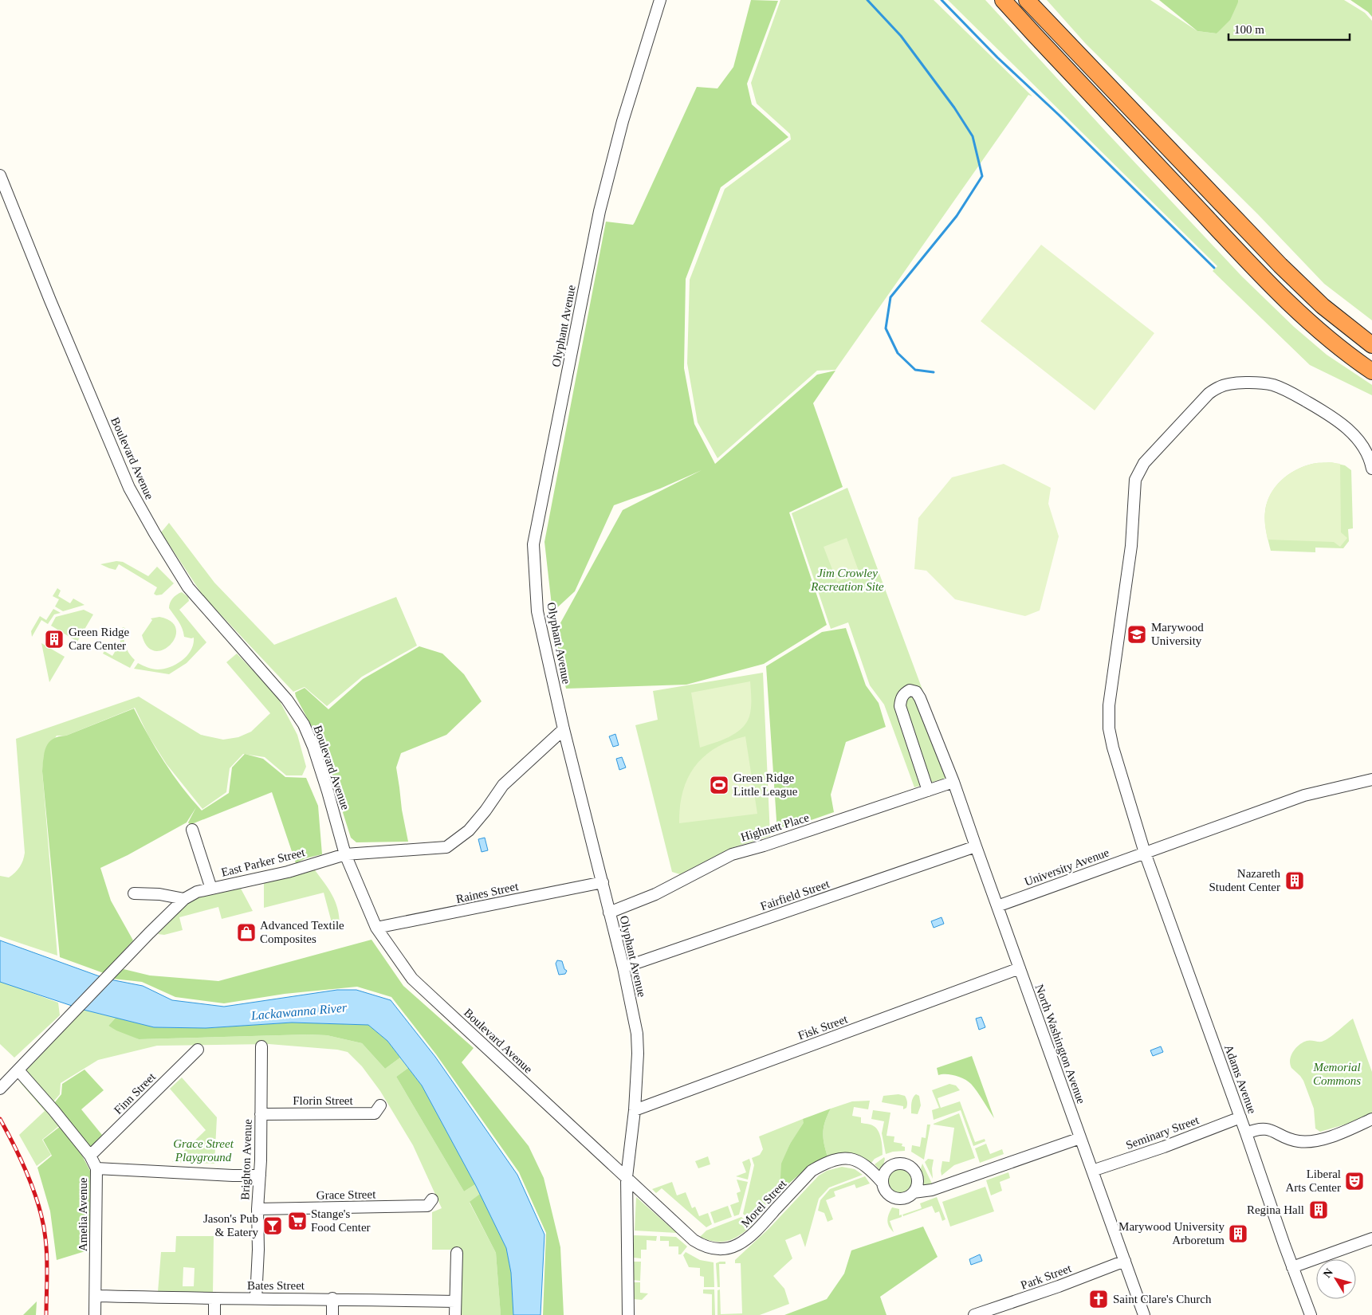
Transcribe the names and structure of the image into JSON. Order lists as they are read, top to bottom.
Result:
{
  "streets": {
    "street": [
      "Olyphant Avenue",
      "Boulevard Avenue",
      "Highnett Place",
      "East Parker Street",
      "University Avenue",
      "Raines Street",
      "Fairfield Street",
      "Fisk Street",
      "North Washington Avenue",
      "Adams Avenue",
      "Finn Street",
      "Florin Street",
      "Seminary Street",
      "Brighton Avenue",
      "Grace Street",
      "Morel Street",
      "Amelia Avenue",
      "Park Street",
      "Bates Street"
    ]
  },
  "crossings": [
    ["Olyphant Avenue", "Boulevard Avenue"],
    ["Olyphant Avenue", "Highnett Place"],
    ["Olyphant Avenue", "East Parker Street"],
    ["Olyphant Avenue", "Raines Street"],
    ["Olyphant Avenue", "Fairfield Street"],
    ["Olyphant Avenue", "Fisk Street"],
    ["Olyphant Avenue", "Morel Street"],
    ["Boulevard Avenue", "East Parker Street"],
    ["Boulevard Avenue", "Raines Street"],
    ["Boulevard Avenue", "Morel Street"],
    ["Highnett Place", "North Washington Avenue"],
    ["East Parker Street", "Amelia Avenue"],
    ["University Avenue", "North Washington Avenue"],
    ["University Avenue", "Adams Avenue"],
    ["Fairfield Street", "North Washington Avenue"],
    ["Fisk Street", "North Washington Avenue"],
    ["North Washington Avenue", "Seminary Street"],
    ["North Washington Avenue", "Morel Street"],
    ["North Washington Avenue", "Park Street"],
    ["Adams Avenue", "Seminary Street"],
    ["Finn Street", "Amelia Avenue"],
    ["Florin Street", "Brighton Avenue"],
    ["Brighton Avenue", "Grace Street"],
    ["Brighton Avenue", "Bates Street"],
    ["Amelia Avenue", "Bates Street"]
  ],
  "water": ["Lackawanna River"],
  "parks": ["Jim Crowley Recreation Site", "Memorial Commons", "Grace Street Playground"],
  "places": {
    "school or university": ["Marywood University"],
    "building": [
      "Green Ridge Care Center",
      "Nazareth Student Center",
      "Regina Hall",
      "Marywood University Arboretum"
    ],
    "sports": ["Green Ridge Little League"],
    "shop": ["Advanced Textile Composites"],
    "theatre": ["Liberal Arts Center"],
    "supermarket": ["Stange's Food Center"],
    "bar": ["Jason's Pub & Eatery"],
    "church": ["Saint Clare's Church"]
  },
  "scale_bar": "100 m",
  "north": "top left"
}
